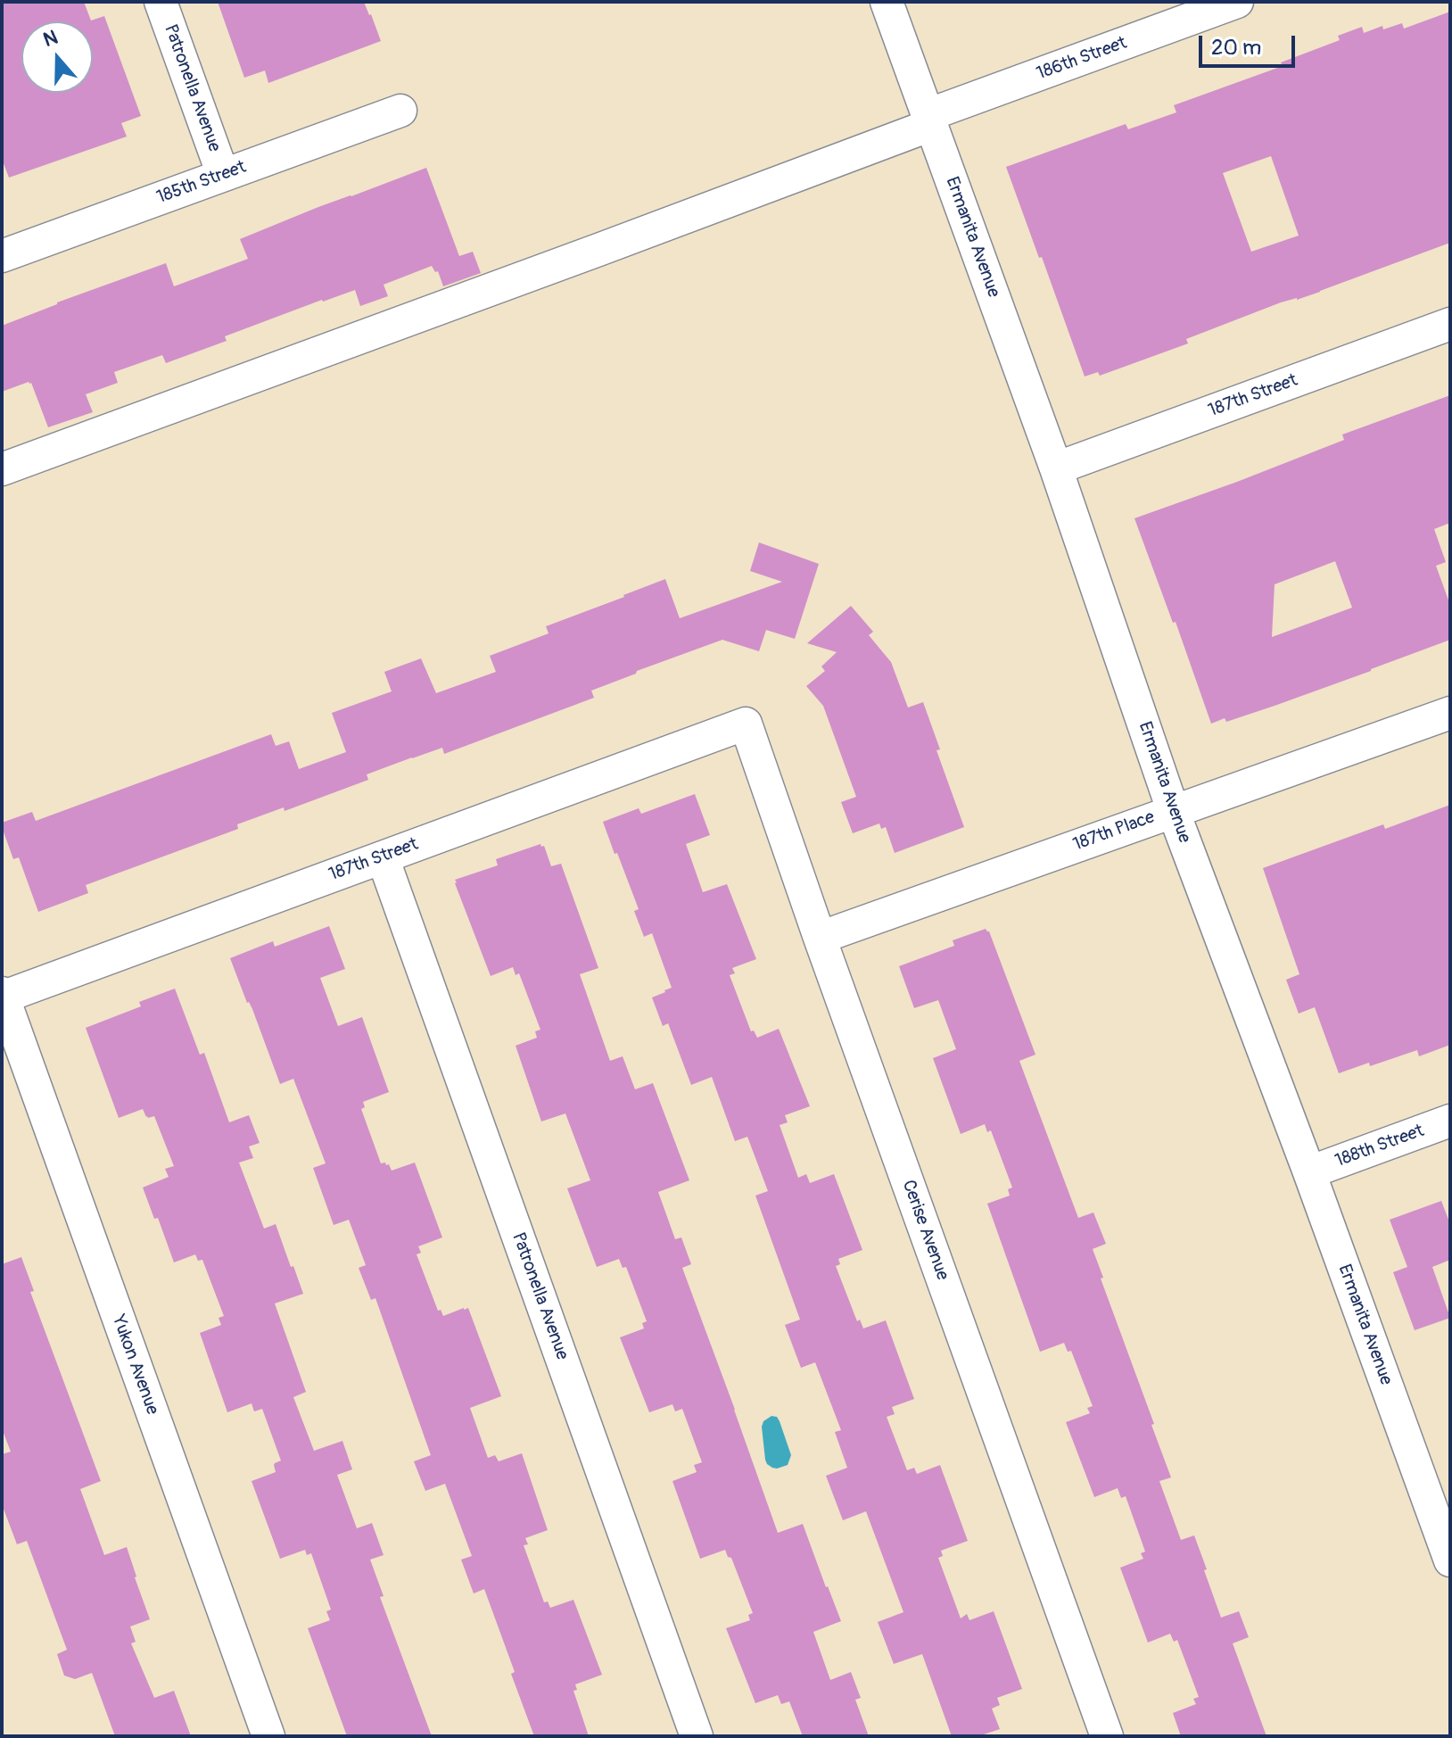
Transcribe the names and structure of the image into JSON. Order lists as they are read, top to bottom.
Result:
{
  "streets": {
    "street": [
      "186th Street",
      "Patronella Avenue",
      "185th Street",
      "Ermanita Avenue",
      "187th Street",
      "187th Place",
      "188th Street",
      "Cerise Avenue",
      "Yukon Avenue"
    ]
  },
  "crossings": [
    ["186th Street", "Ermanita Avenue"],
    ["Patronella Avenue", "185th Street"],
    ["Patronella Avenue", "187th Street"],
    ["Ermanita Avenue", "187th Street"],
    ["Ermanita Avenue", "187th Place"],
    ["Ermanita Avenue", "188th Street"],
    ["187th Street", "Cerise Avenue"],
    ["187th Street", "Yukon Avenue"],
    ["187th Place", "Cerise Avenue"]
  ],
  "scale_bar": "20 m",
  "north": "top"
}
